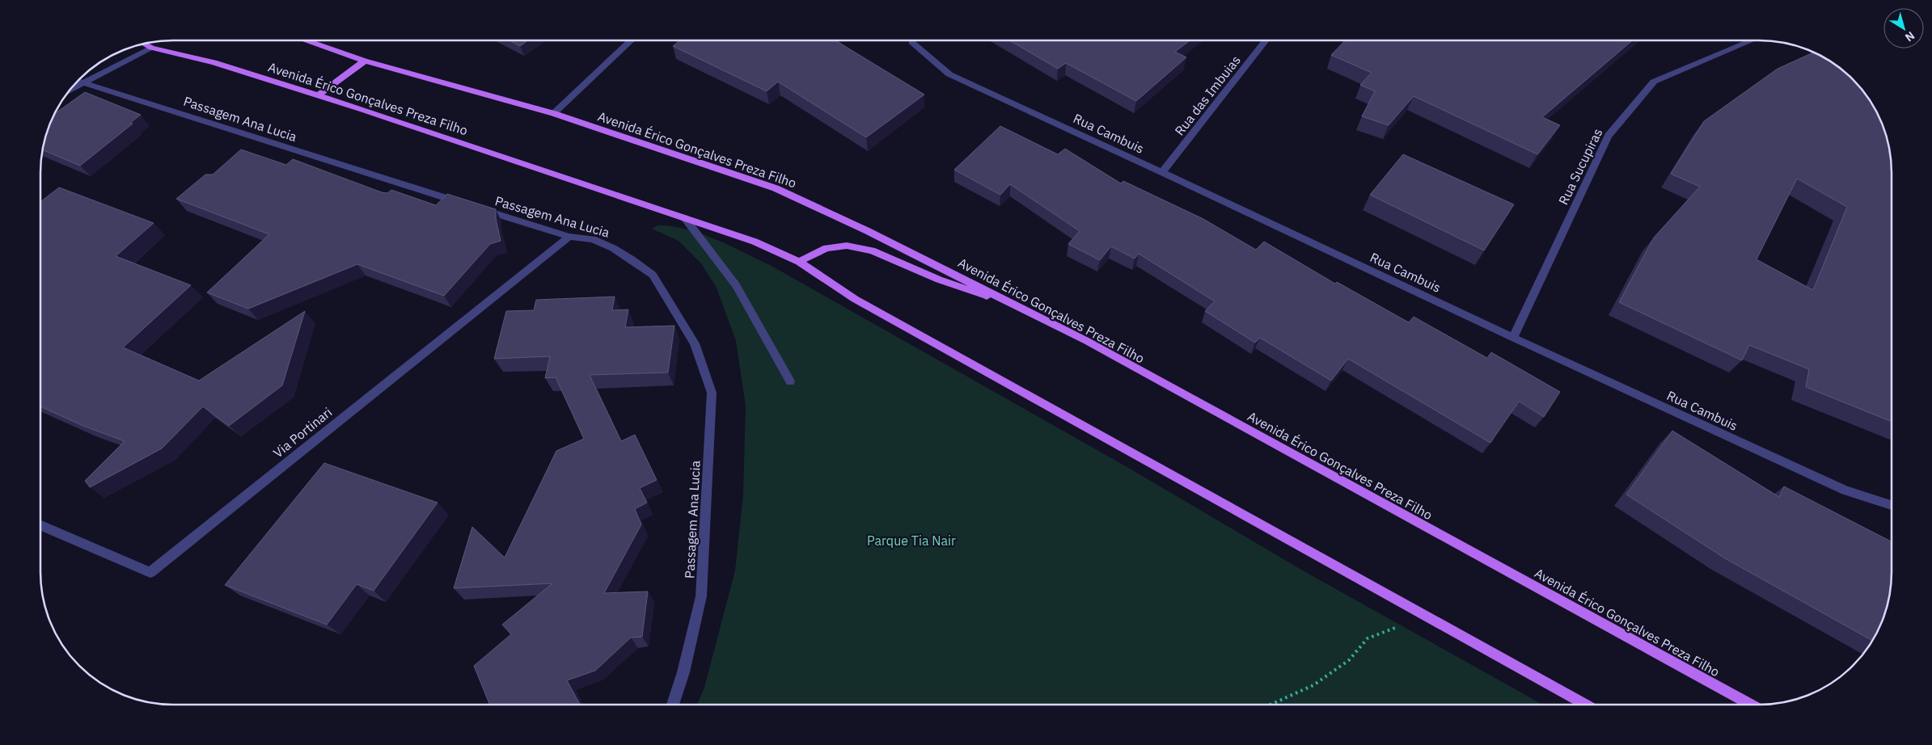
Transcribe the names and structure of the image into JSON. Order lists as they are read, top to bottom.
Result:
{
  "streets": {
    "main road": ["Avenida Érico Gonçalves Preza Filho"],
    "street": [
      "Rua das Imbuias",
      "Passagem Ana Lucia",
      "Rua Cambuis",
      "Rua Sucupiras",
      "Via Portinari"
    ]
  },
  "crossings": [
    ["Rua das Imbuias", "Rua Cambuis"],
    ["Passagem Ana Lucia", "Via Portinari"],
    ["Rua Cambuis", "Rua Sucupiras"]
  ],
  "parks": ["Parque Tia Nair"],
  "north": "bottom right"
}
